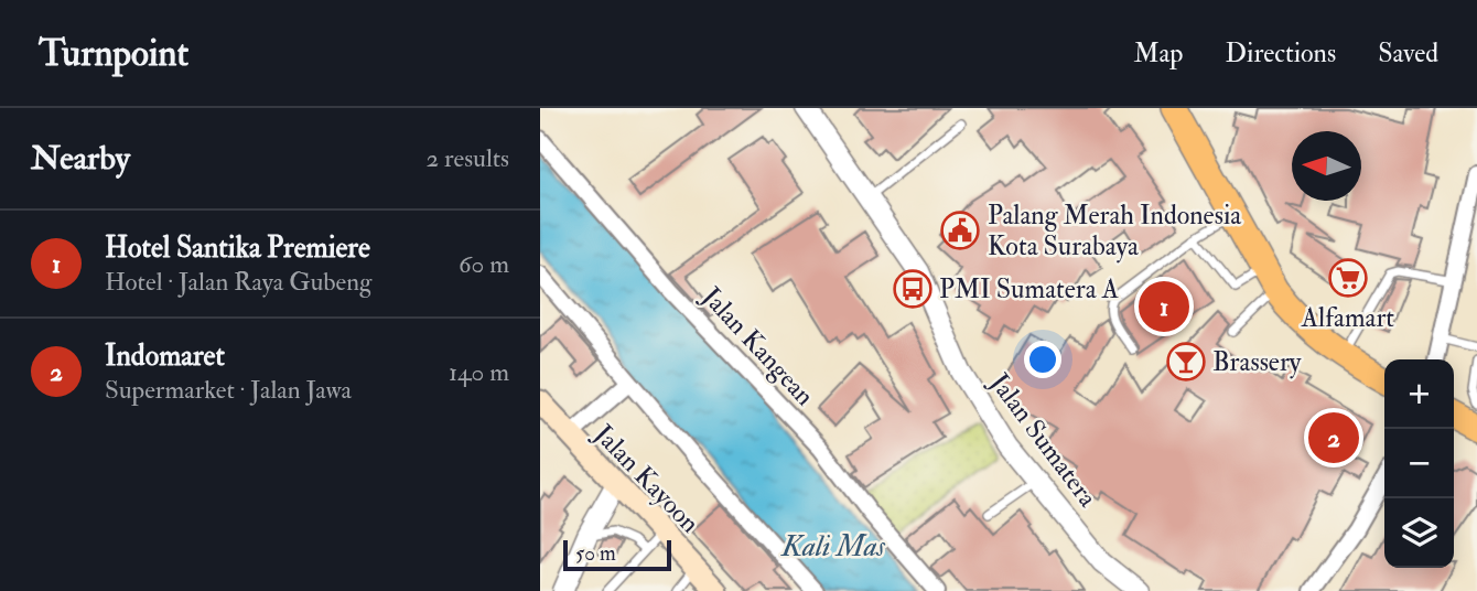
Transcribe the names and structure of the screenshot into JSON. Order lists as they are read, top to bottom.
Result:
{
  "streets": {
    "main road": ["Jalan Kayoon"],
    "street": ["Jalan Kangean", "Jalan Sumatera"]
  },
  "water": ["Kali Mas"],
  "places": {
    "public building": ["Palang Merah Indonesia Kota Surabaya"],
    "supermarket": ["Alfamart"],
    "bus stop": ["PMI Sumatera A"],
    "bar": ["Brassery"]
  },
  "scale_bar": "50 m",
  "north": "left",
  "page": {
    "header": "Turnpoint",
    "nav": ["Map", "Directions", "Saved"],
    "heading": ["Nearby", "2 results"],
    "list": [
      {
        "mark": "1",
        "name": "Hotel Santika Premiere",
        "note": "Hotel · Jalan Raya Gubeng",
        "value": "60 m"
      },
      {
        "mark": "2",
        "name": "Indomaret",
        "note": "Supermarket · Jalan Jawa",
        "value": "140 m"
      }
    ],
    "pins": ["1", "2"],
    "map_buttons": ["+", "−"],
    "scale": "50 m"
  }
}
